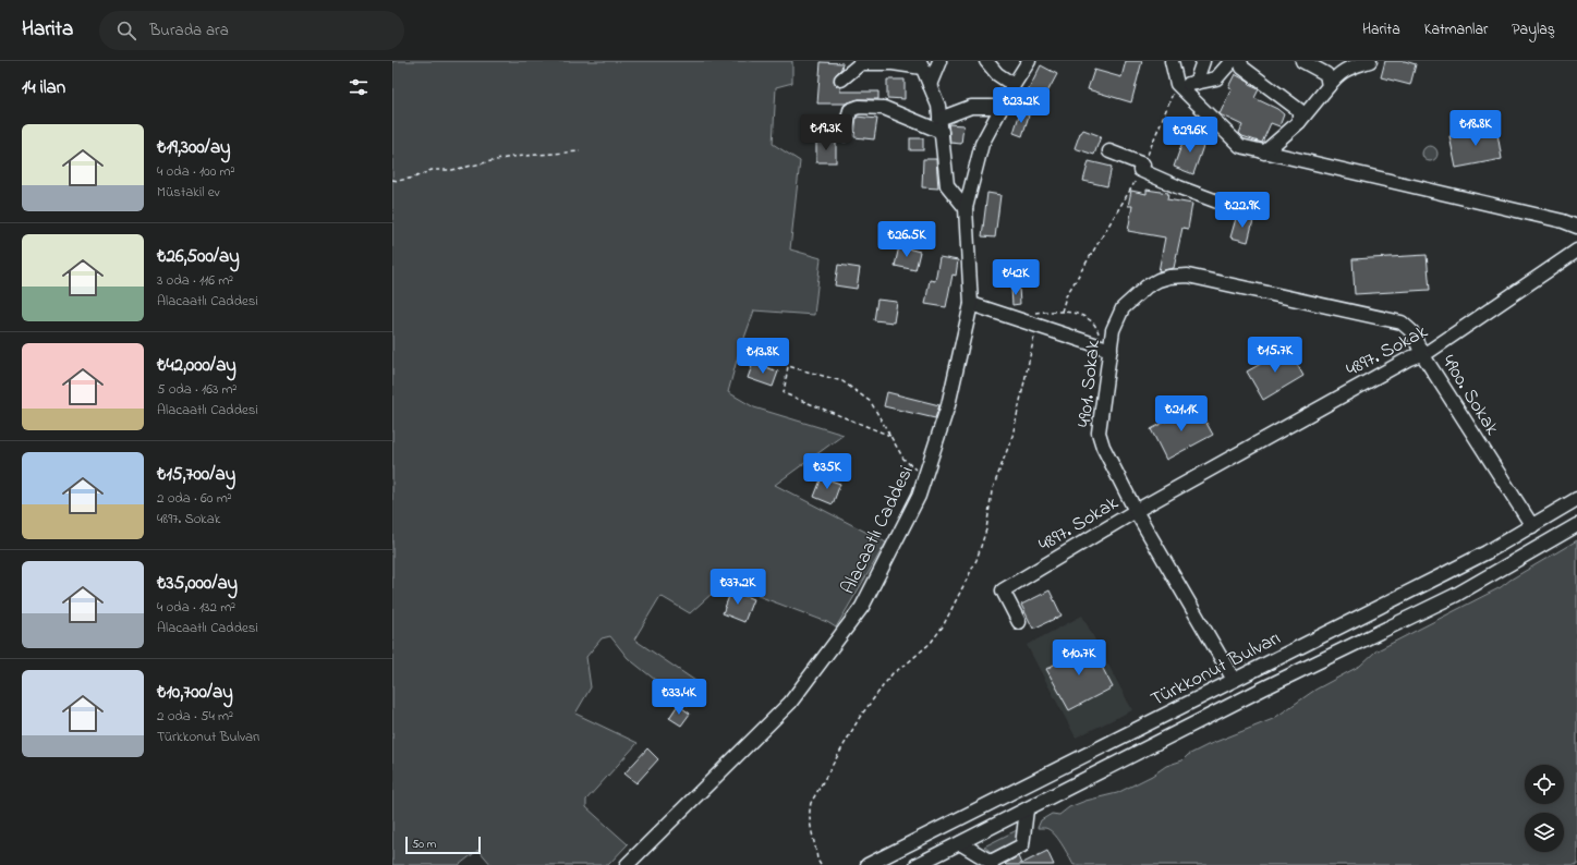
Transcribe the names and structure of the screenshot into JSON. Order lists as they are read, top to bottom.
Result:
{
  "streets": {
    "street": [
      "4897. Sokak",
      "4901. Sokak",
      "4900. Sokak",
      "Alacaatlı Caddesi",
      "Türkkonut Bulvarı"
    ]
  },
  "crossings": [
    ["4897. Sokak", "4901. Sokak"],
    ["4897. Sokak", "4900. Sokak"],
    ["4901. Sokak", "4900. Sokak"],
    ["4901. Sokak", "Türkkonut Bulvarı"],
    ["4900. Sokak", "Türkkonut Bulvarı"]
  ],
  "scale_bar": "50 m",
  "page": {
    "header": "Harita",
    "search": "Burada ara",
    "nav": ["Harita", "Katmanlar", "Paylaş"],
    "heading": "14 ilan",
    "price": [
      "₺23.2K",
      "₺18.8K",
      "₺19.3K",
      "₺29.6K",
      "₺22.9K",
      "₺26.5K",
      "₺42K",
      "₺15.7K",
      "₺13.8K",
      "₺21.1K",
      "₺35K",
      "₺37.2K",
      "₺10.7K",
      "₺33.4K"
    ],
    "list": [
      {
        "name": "₺19,300/ay",
        "note": "4 oda · 100 m² · Müstakil ev"
      },
      {
        "name": "₺26,500/ay",
        "note": "3 oda · 116 m² · Alacaatlı Caddesi"
      },
      {
        "name": "₺42,000/ay",
        "note": "5 oda · 163 m² · Alacaatlı Caddesi"
      },
      {
        "name": "₺15,700/ay",
        "note": "2 oda · 60 m² · 4897. Sokak"
      },
      {
        "name": "₺35,000/ay",
        "note": "4 oda · 132 m² · Alacaatlı Caddesi"
      },
      {
        "name": "₺10,700/ay",
        "note": "2 oda · 54 m² · Türkkonut Bulvarı"
      }
    ],
    "scale": "50 m"
  }
}
